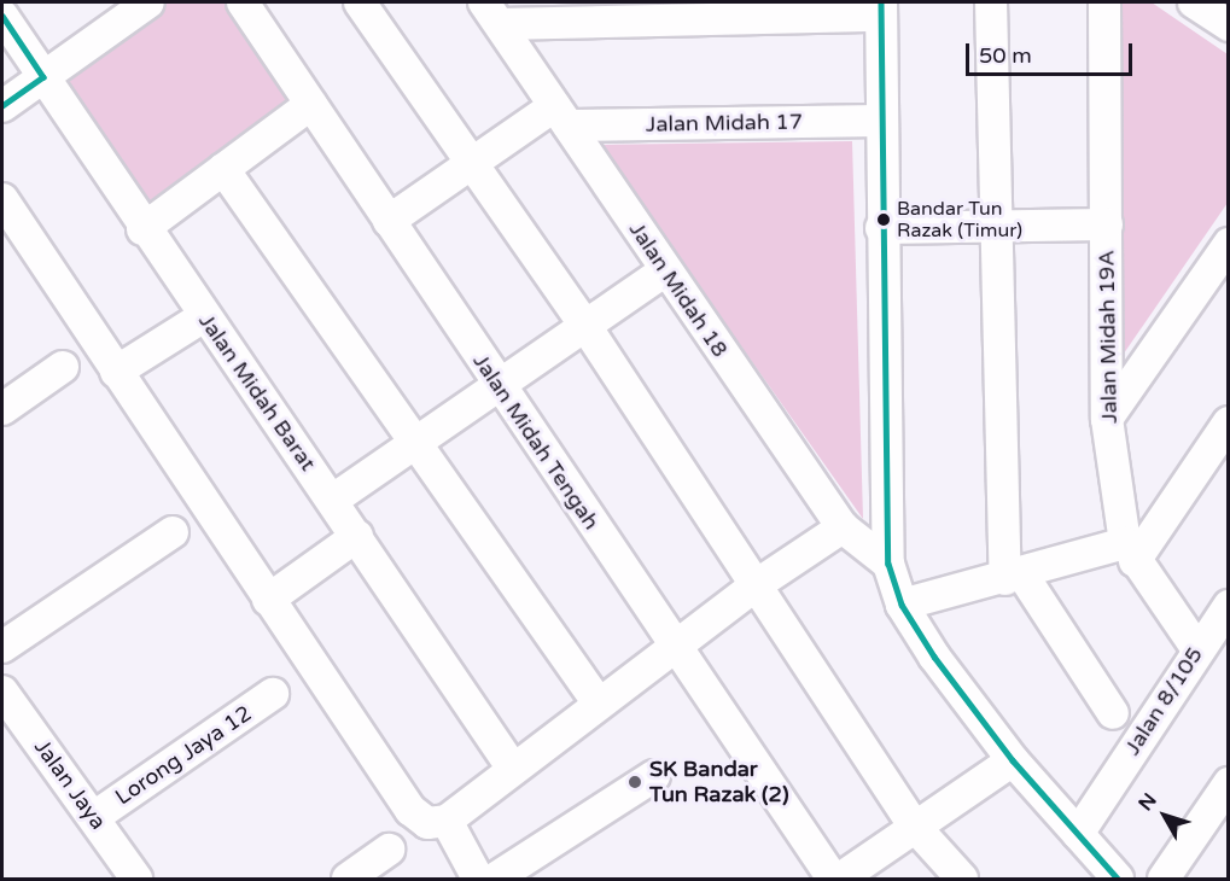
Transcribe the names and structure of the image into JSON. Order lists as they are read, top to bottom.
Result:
{
  "streets": {
    "street": [
      "Jalan Midah 17",
      "Jalan Midah 18",
      "Jalan Midah 19A",
      "Jalan Midah Barat",
      "Jalan Midah Tengah",
      "Jalan 8/105",
      "Lorong Jaya 12",
      "Jalan Jaya"
    ]
  },
  "crossings": [
    ["Jalan Midah 17", "Jalan Midah 18"],
    ["Jalan Midah 19A", "Jalan 8/105"],
    ["Lorong Jaya 12", "Jalan Jaya"]
  ],
  "places": ["Bandar Tun Razak (Timur)", "SK Bandar Tun Razak (2)"],
  "scale_bar": "50 m",
  "north": "top left"
}
